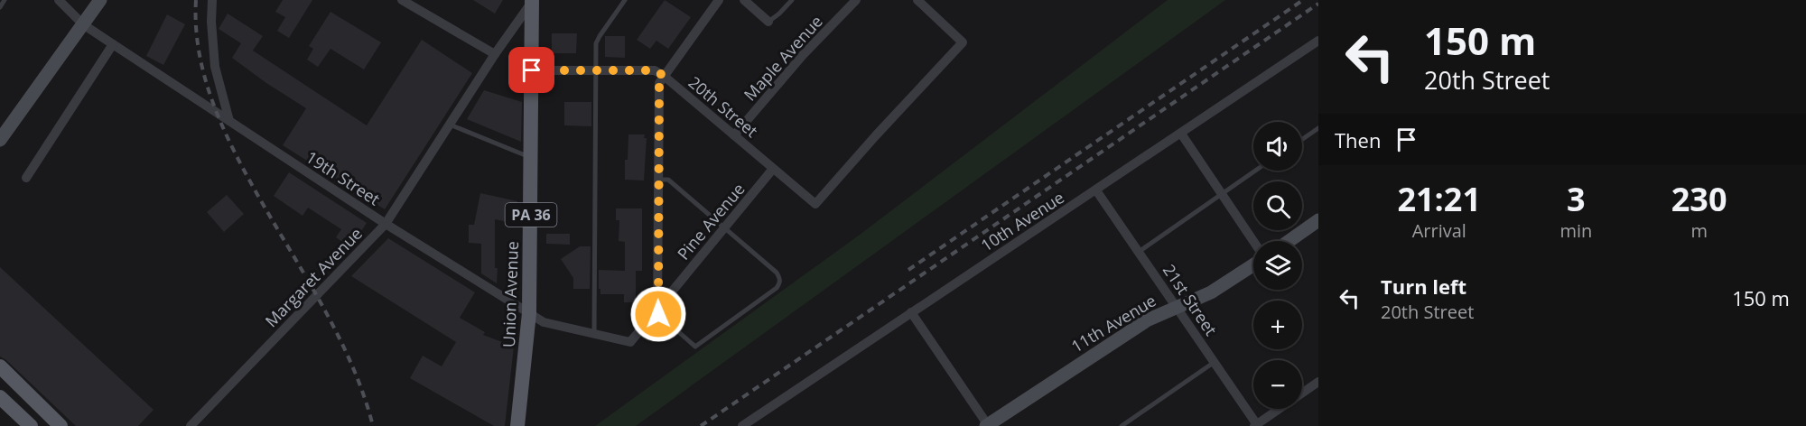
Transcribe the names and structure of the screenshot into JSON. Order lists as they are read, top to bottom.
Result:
{
  "streets": {
    "main road": ["PA 36", "Union Avenue"],
    "street": [
      "Maple Avenue",
      "20th Street",
      "19th Street",
      "Pine Avenue",
      "10th Avenue",
      "Margaret Avenue",
      "21st Street",
      "11th Avenue"
    ]
  },
  "crossings": [
    ["Maple Avenue", "20th Street"],
    ["20th Street", "Pine Avenue"],
    ["20th Street", "Union Avenue"],
    ["19th Street", "Pine Avenue"],
    ["19th Street", "Margaret Avenue"],
    ["19th Street", "Union Avenue"],
    ["10th Avenue", "21st Street"],
    ["Margaret Avenue", "Union Avenue"],
    ["21st Street", "11th Avenue"]
  ],
  "page": {
    "turn": ["150 m", "20th Street"],
    "then": "Then",
    "map_buttons": ["+", "−"],
    "eta": [
      "21:21",
      "Arrival",
      "3",
      "min",
      "230",
      "m"
    ],
    "list": [
      {
        "name": "Turn left",
        "note": "20th Street",
        "value": "150 m"
      }
    ]
  }
}
